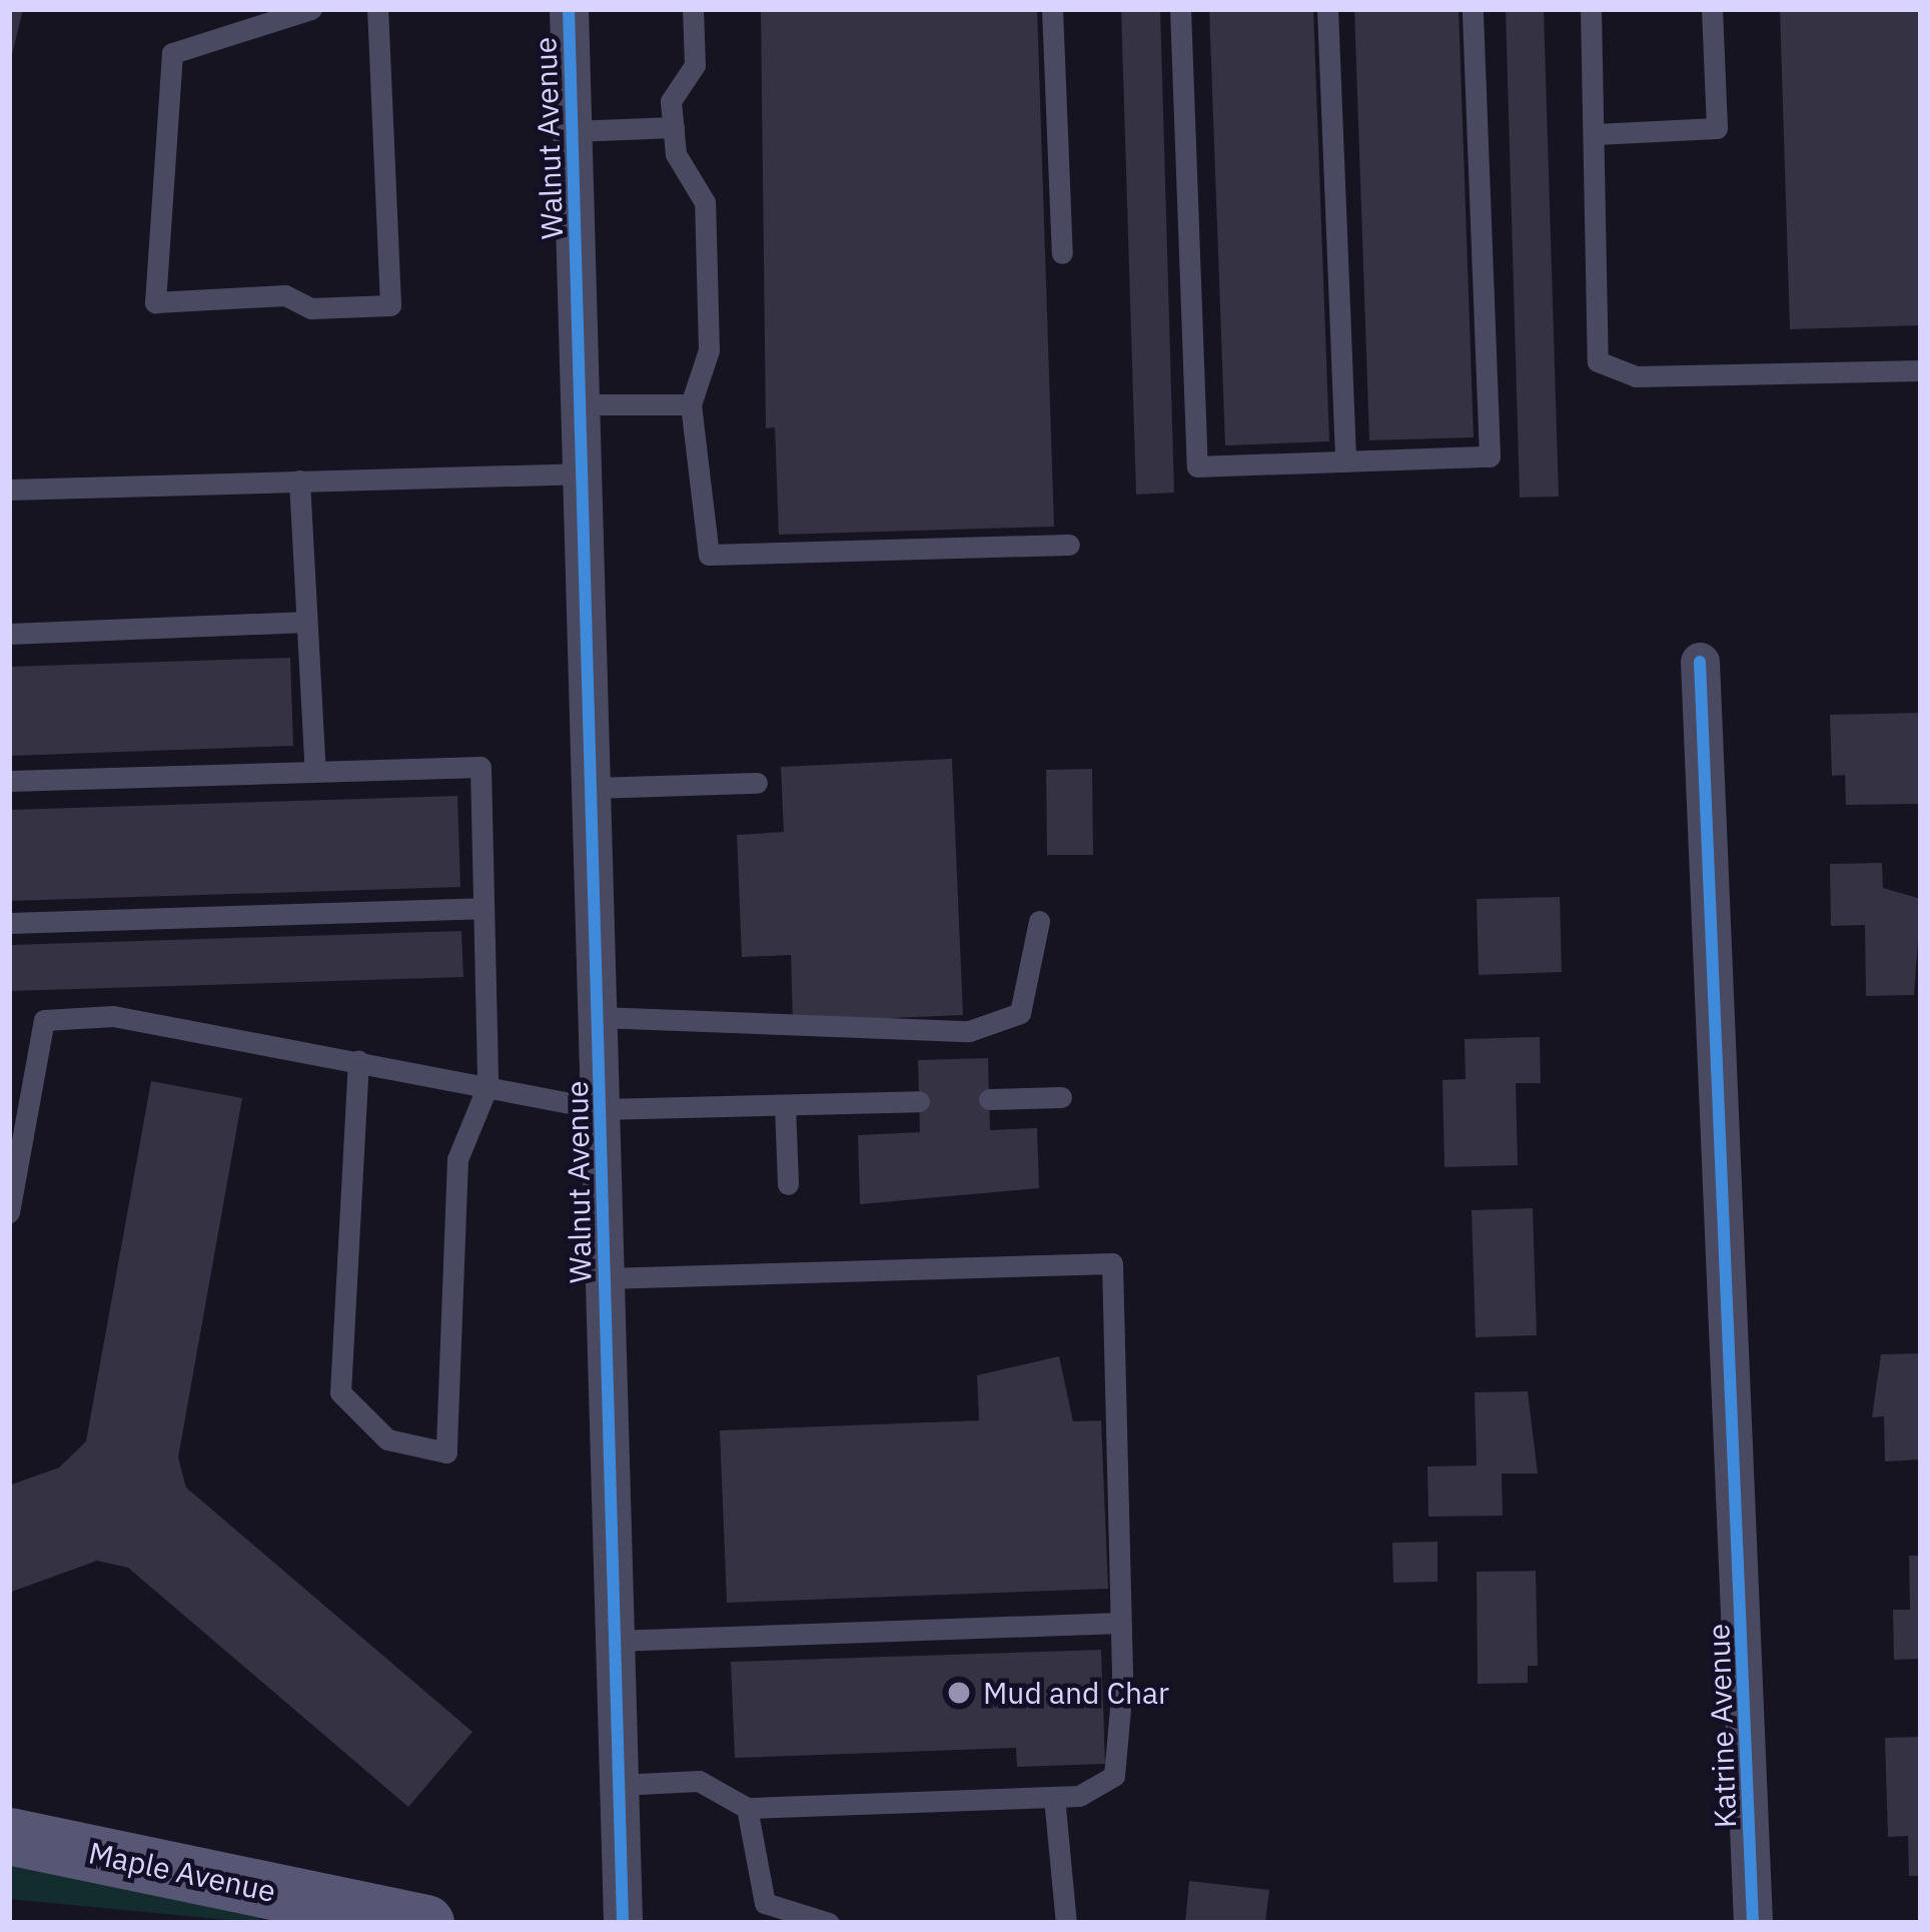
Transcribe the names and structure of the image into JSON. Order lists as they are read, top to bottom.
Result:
{
  "streets": {
    "main road": ["Maple Avenue"],
    "street": ["Walnut Avenue", "Katrine Avenue"]
  },
  "places": ["Mud and Char"]
}
